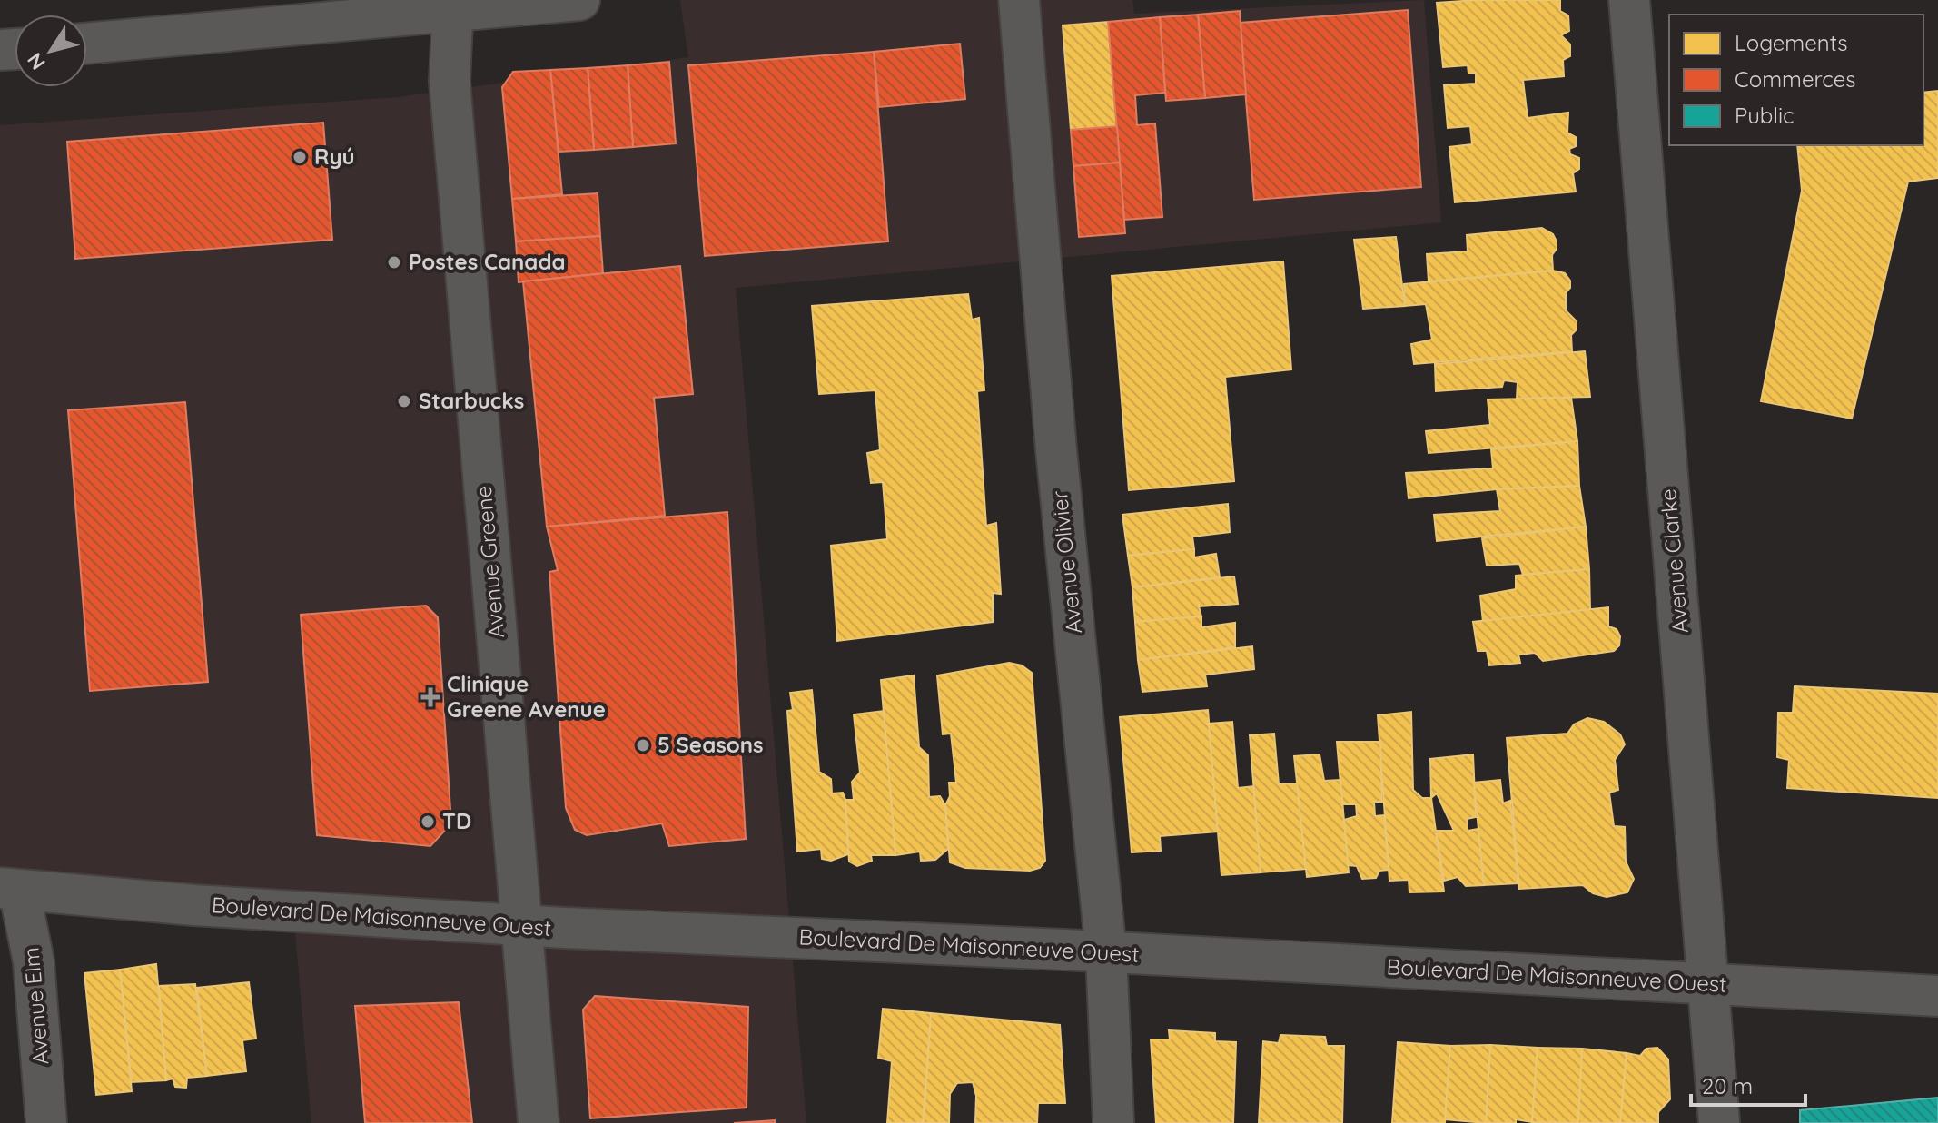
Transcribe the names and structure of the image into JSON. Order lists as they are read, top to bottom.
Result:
{
  "streets": {
    "street": [
      "Avenue Clarke",
      "Avenue Greene",
      "Avenue Olivier",
      "Boulevard De Maisonneuve Ouest",
      "Avenue Elm"
    ]
  },
  "crossings": [
    ["Avenue Clarke", "Boulevard De Maisonneuve Ouest"],
    ["Avenue Greene", "Boulevard De Maisonneuve Ouest"],
    ["Avenue Olivier", "Boulevard De Maisonneuve Ouest"],
    ["Boulevard De Maisonneuve Ouest", "Avenue Elm"]
  ],
  "places": {
    "other": [
      "Ryú",
      "Postes Canada",
      "Starbucks",
      "5 Seasons",
      "TD"
    ],
    "health": ["Clinique Greene Avenue"]
  },
  "legend": ["Logements", "Commerces", "Public"],
  "scale_bar": "20 m",
  "north": "bottom left"
}
